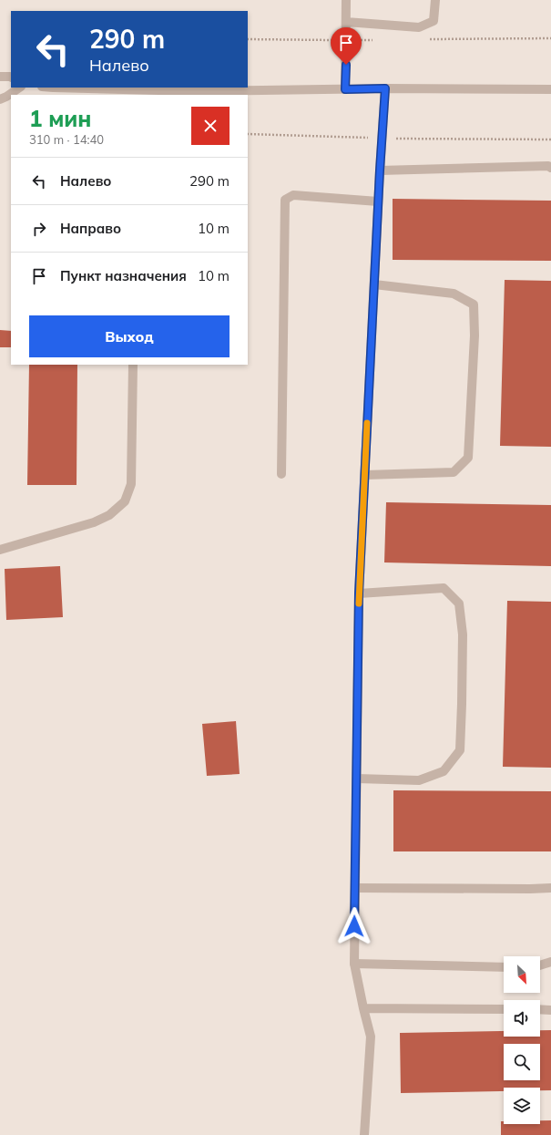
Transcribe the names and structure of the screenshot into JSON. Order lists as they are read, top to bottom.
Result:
{
  "north": "bottom right",
  "page": {
    "turn": ["290 m", "Налево"],
    "heading": ["1 мин", "310 m · 14:40"],
    "list": [
      {
        "name": "Налево",
        "value": "290 m"
      },
      {
        "name": "Направо",
        "value": "10 m"
      },
      {
        "name": "Пункт назначения",
        "value": "10 m"
      }
    ],
    "buttons": "Выход"
  }
}
